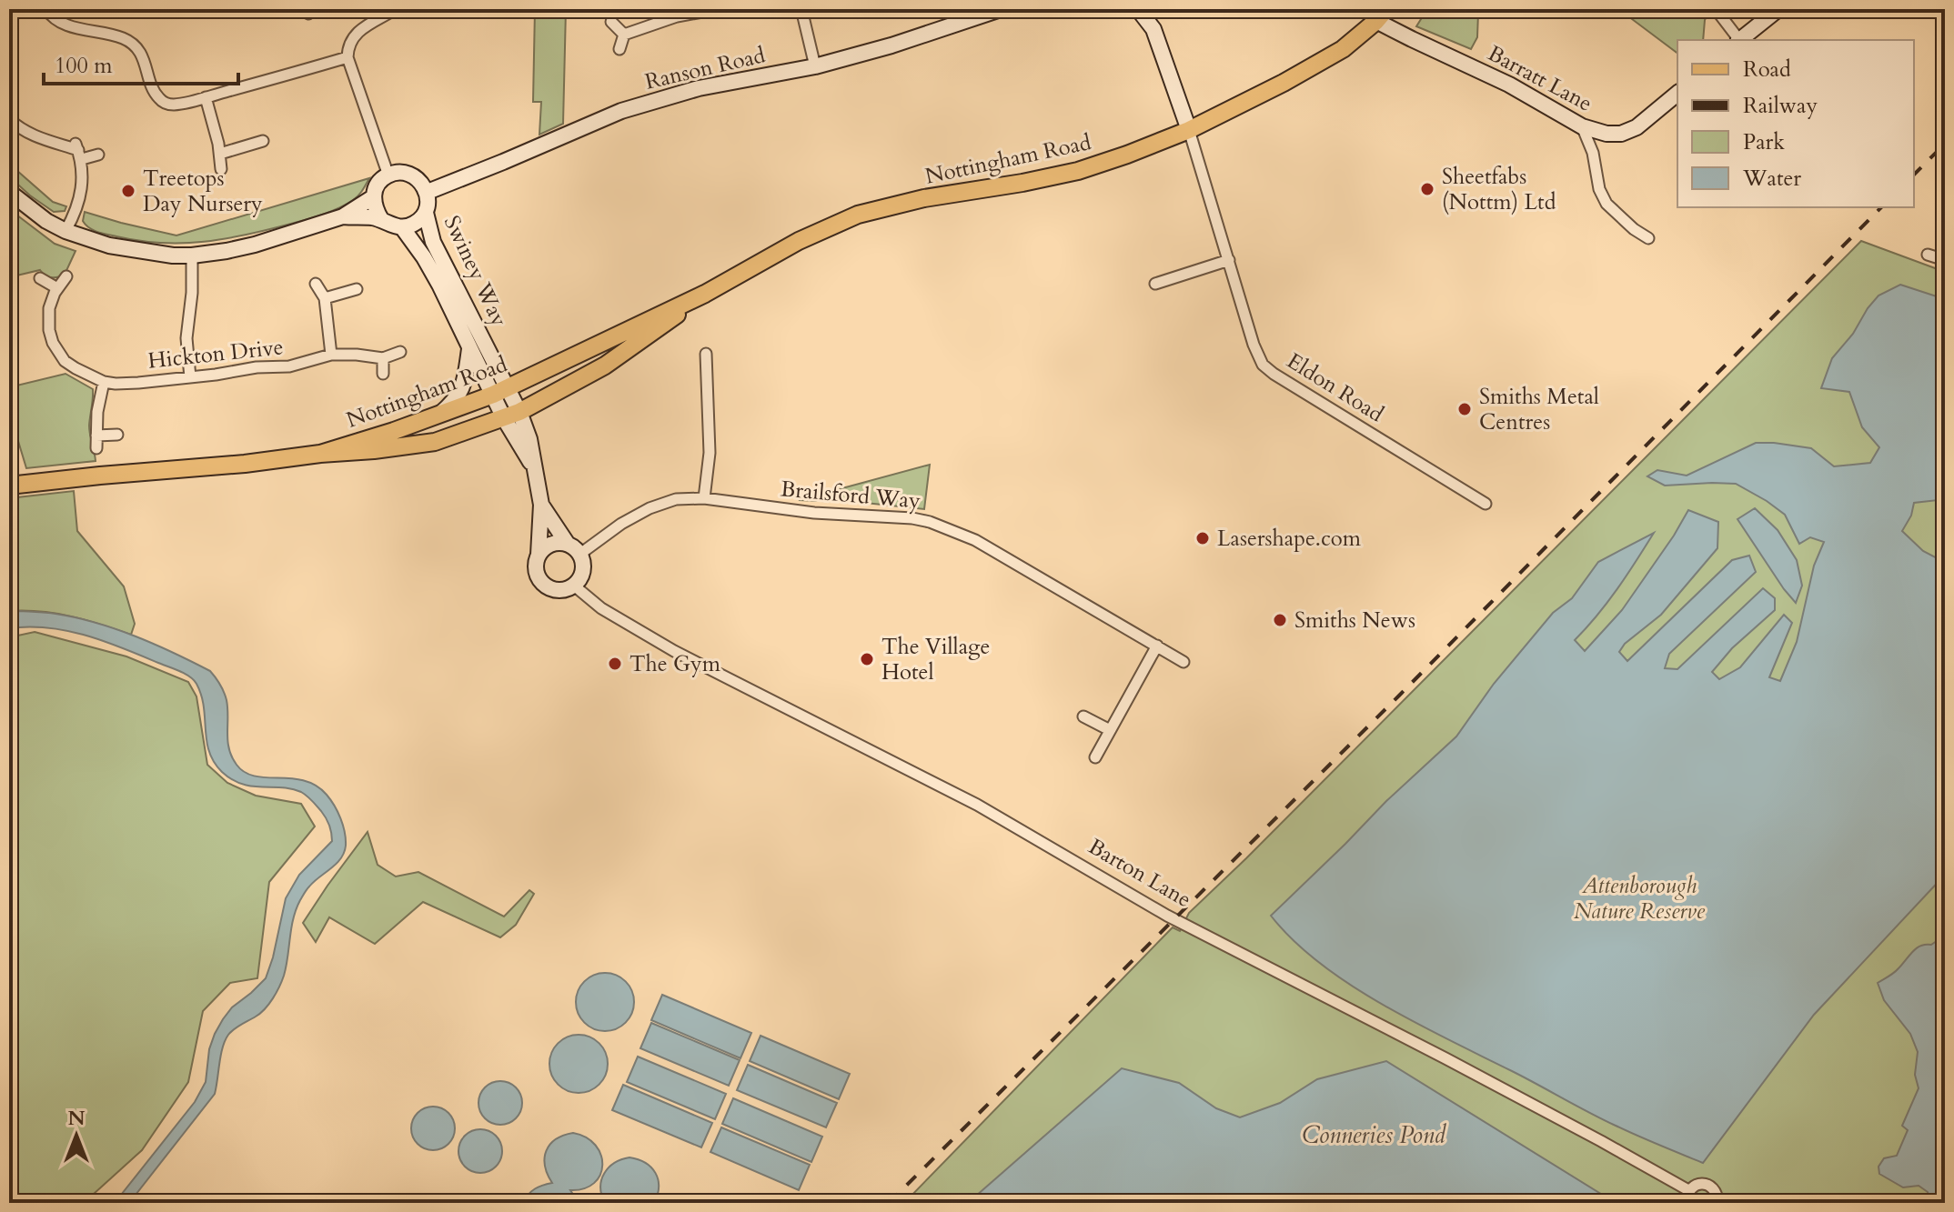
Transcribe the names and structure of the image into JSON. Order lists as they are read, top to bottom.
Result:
{
  "streets": {
    "main road": ["Nottingham Road"],
    "street": [
      "Ranson Road",
      "Barratt Lane",
      "Swiney Way",
      "Hickton Drive",
      "Eldon Road",
      "Brailsford Way",
      "Barton Lane"
    ]
  },
  "crossings": [
    ["Ranson Road", "Swiney Way"],
    ["Barratt Lane", "Nottingham Road"],
    ["Nottingham Road", "Swiney Way"],
    ["Nottingham Road", "Eldon Road"],
    ["Brailsford Way", "Barton Lane"]
  ],
  "water": ["Conneries Pond"],
  "parks": ["Attenborough Nature Reserve"],
  "places": [
    "Sheetfabs (Nottm) Ltd",
    "Treetops Day Nursery",
    "Smiths Metal Centres",
    "Lasershape.com",
    "Smiths News",
    "The Village Hotel",
    "The Gym"
  ],
  "legend": [
    "Road",
    "Railway",
    "Park",
    "Water"
  ],
  "scale_bar": "100 m",
  "north": "top"
}
